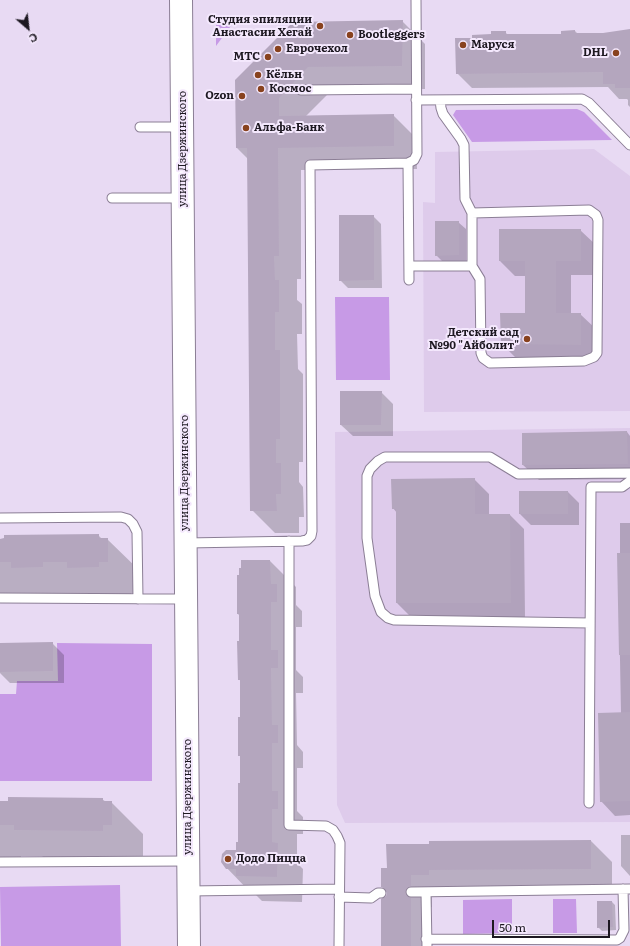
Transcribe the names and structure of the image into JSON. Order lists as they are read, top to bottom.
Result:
{
  "streets": {
    "street": ["улица Дзержинского"]
  },
  "places": [
    "Студия эпиляции Анастасии Хегай",
    "Bootleggers",
    "Маруся",
    "Еврочехол",
    "DHL",
    "МТС",
    "Кёльн",
    "Космос",
    "Ozon",
    "Альфа-Банк",
    "Детский сад №90 \"Айболит\"",
    "Додо Пицца"
  ],
  "scale_bar": "50 m",
  "north": "bottom right"
}
